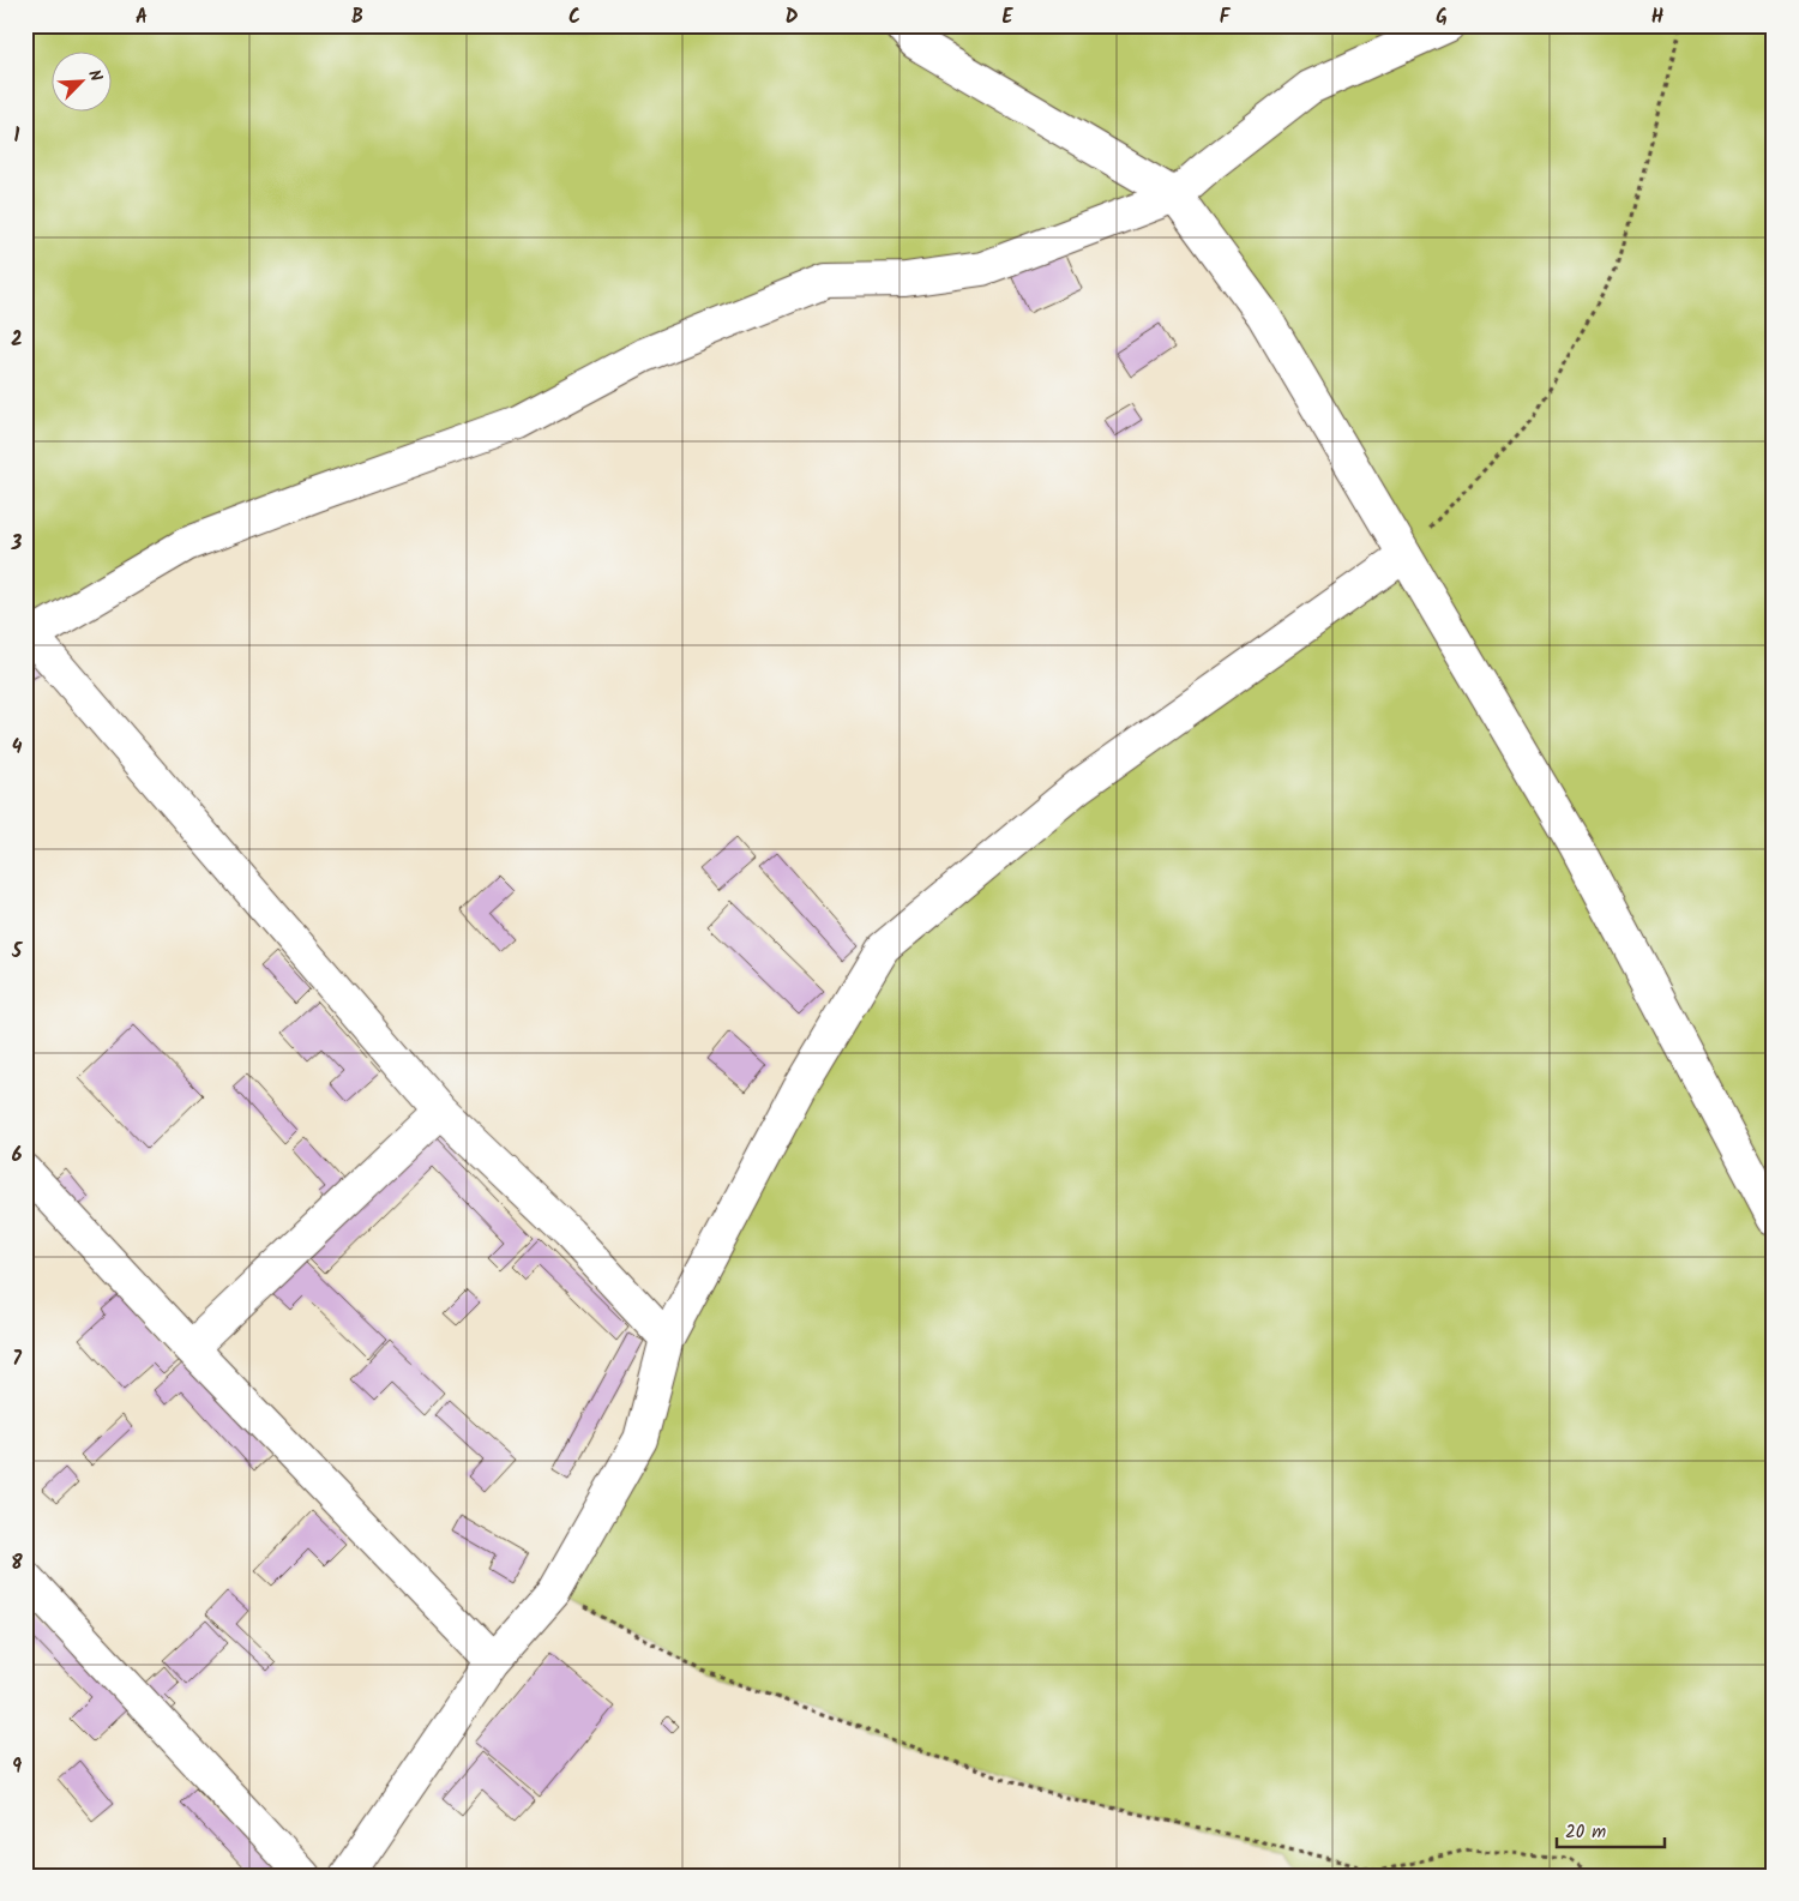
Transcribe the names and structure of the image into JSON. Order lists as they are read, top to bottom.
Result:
{
  "scale_bar": "20 m",
  "north": "top right",
  "grid": {
    "columns": [
      "A",
      "B",
      "C",
      "D",
      "E",
      "F",
      "G",
      "H"
    ],
    "rows": [
      "1",
      "2",
      "3",
      "4",
      "5",
      "6",
      "7",
      "8",
      "9"
    ]
  }
}
